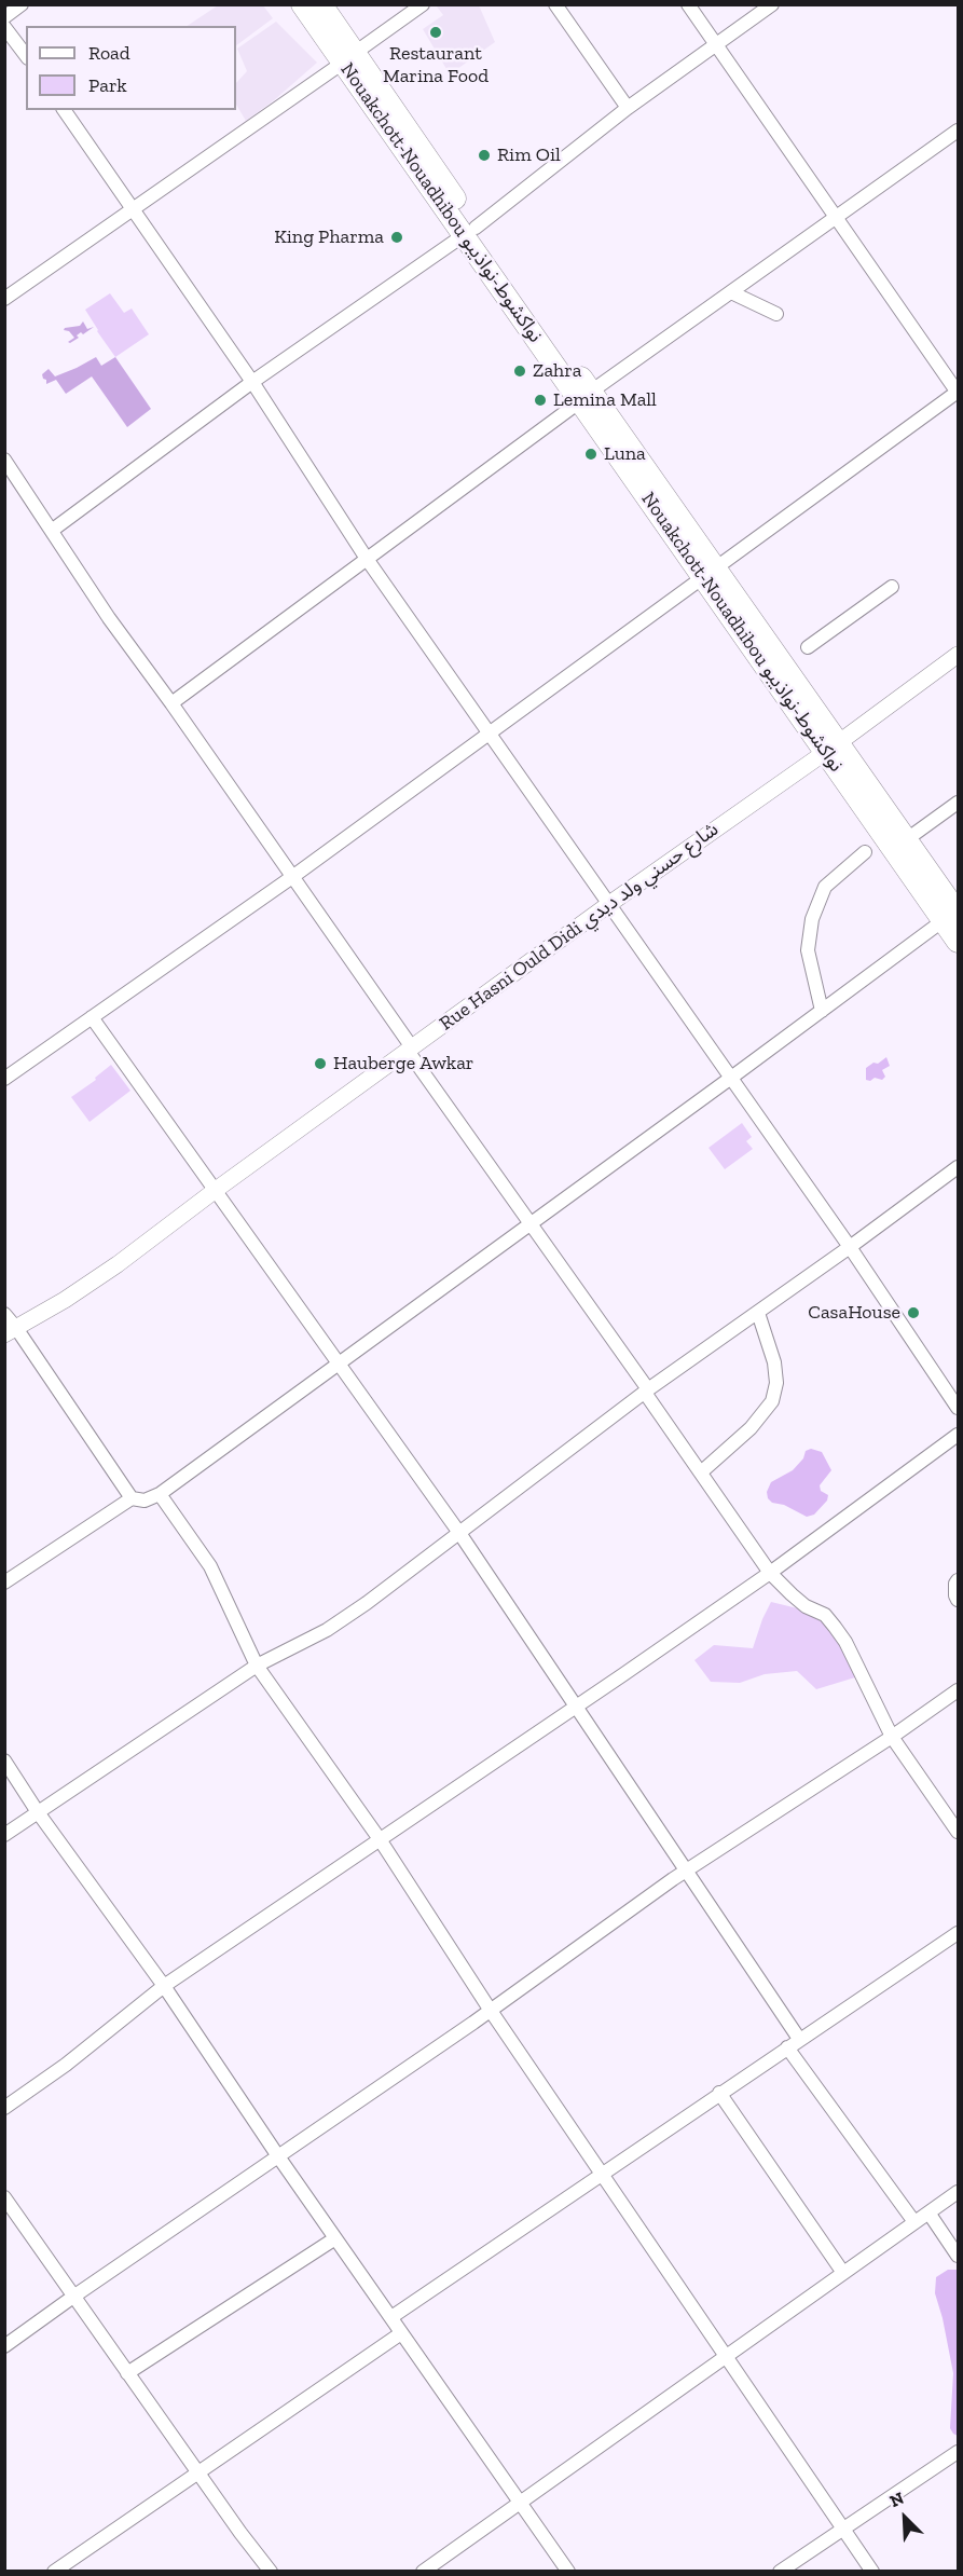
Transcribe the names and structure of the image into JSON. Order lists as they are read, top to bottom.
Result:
{
  "streets": {
    "highway": ["Nouakchott-Nouadhibou نواكشوط-نواذيبو"],
    "street": ["Rue Hasni Ould Didi شارع حسني ولد ديدي"]
  },
  "crossings": [
    ["Nouakchott-Nouadhibou نواكشوط-نواذيبو", "Rue Hasni Ould Didi شارع حسني ولد ديدي"]
  ],
  "places": [
    "Restaurant Marina Food",
    "Rim Oil",
    "King Pharma",
    "Zahra",
    "Lemina Mall",
    "Luna",
    "Hauberge Awkar",
    "CasaHouse"
  ],
  "legend": ["Road", "Park"],
  "north": "top left"
}
